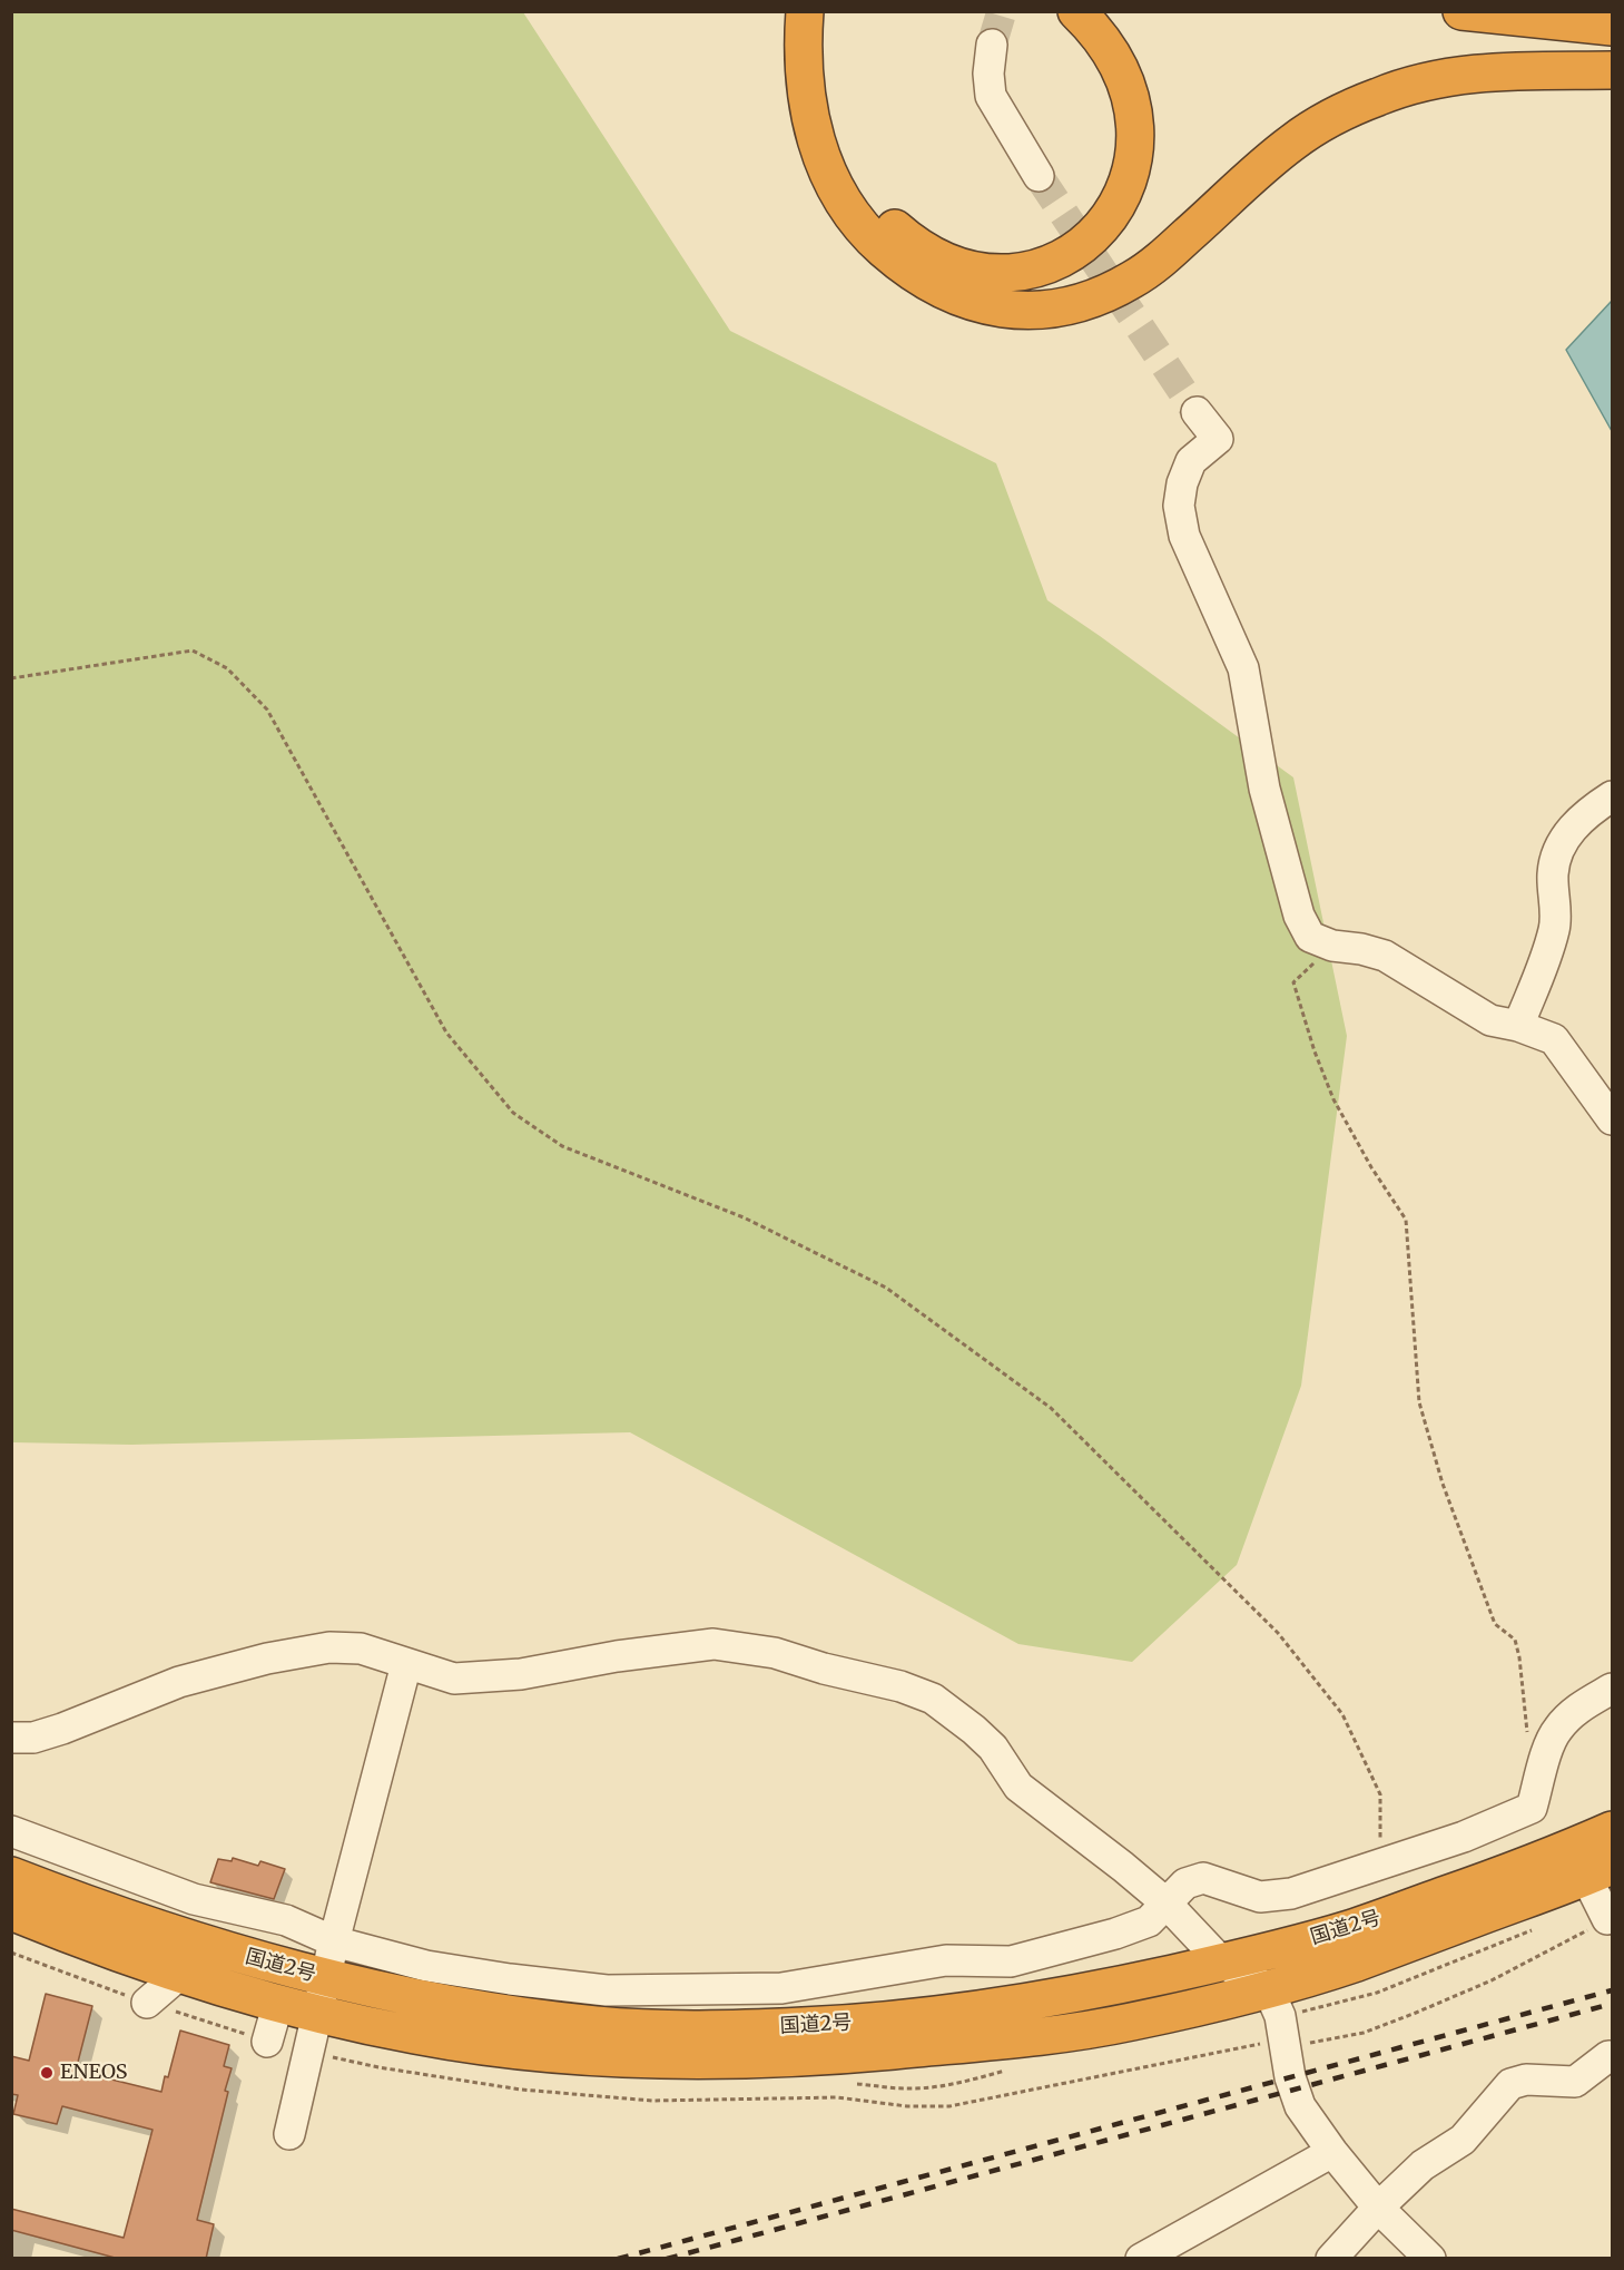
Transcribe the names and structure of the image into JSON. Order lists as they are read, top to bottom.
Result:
{
  "streets": {
    "highway": ["国道2号"]
  },
  "places": ["ENEOS"]
}
